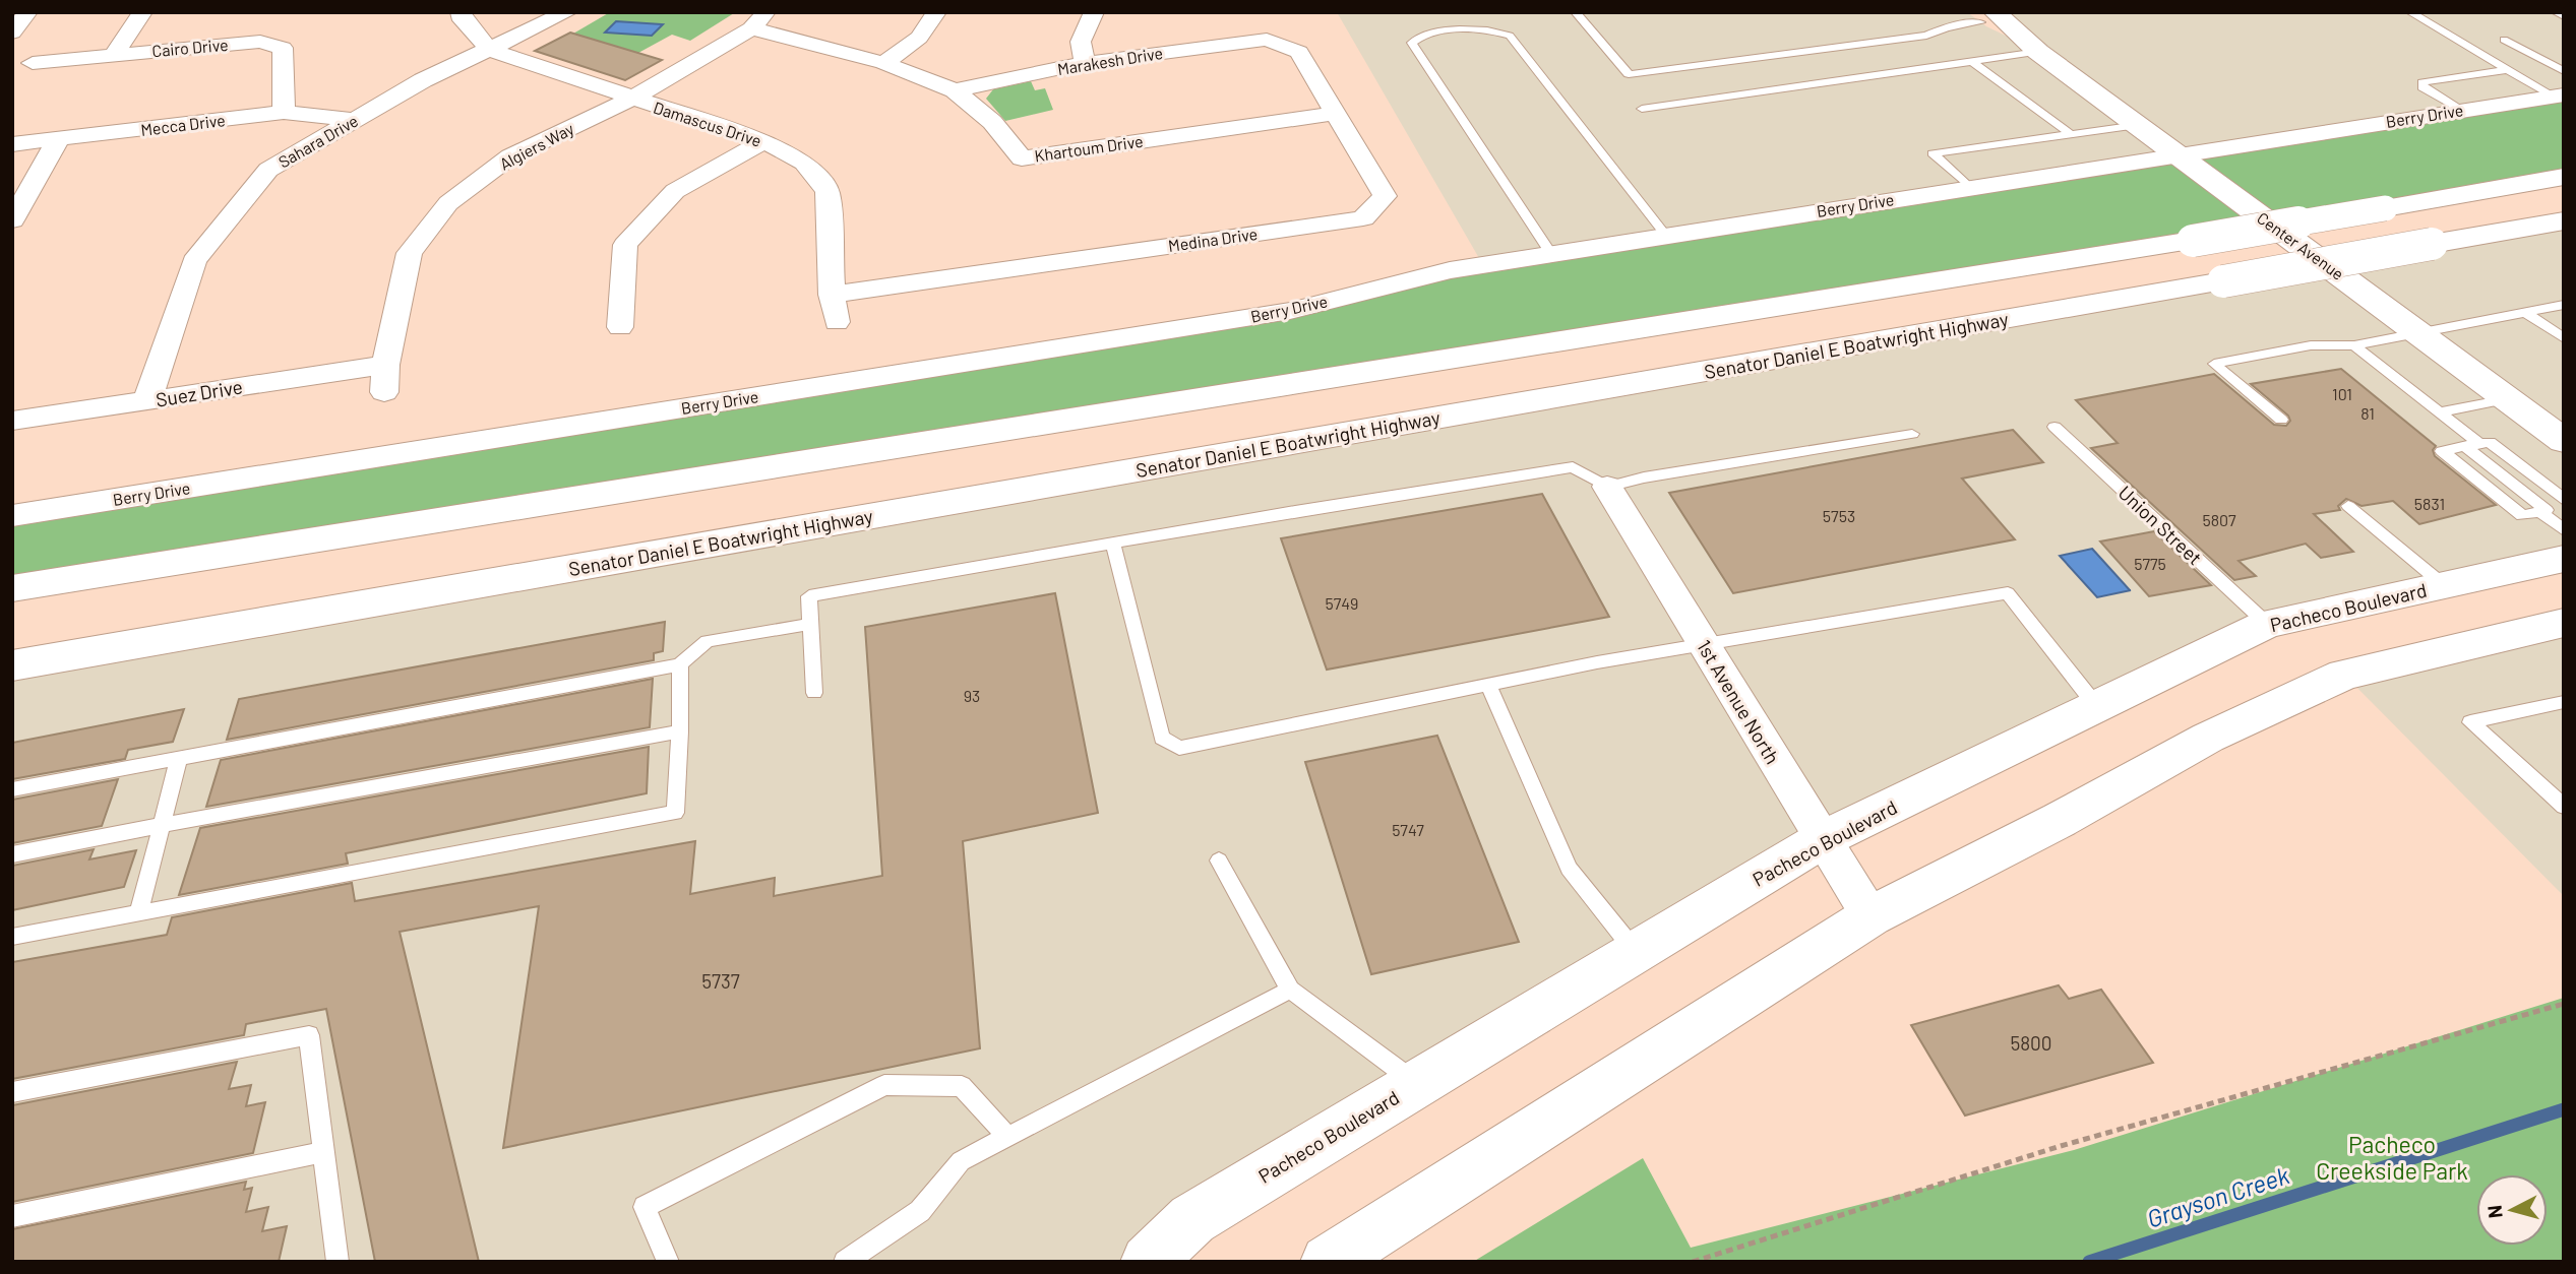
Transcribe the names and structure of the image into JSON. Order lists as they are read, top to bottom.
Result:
{
  "streets": {
    "main road": ["Center Avenue", "Senator Daniel E Boatwright Highway", "Pacheco Boulevard"],
    "street": [
      "Cairo Drive",
      "Marakesh Drive",
      "Berry Drive",
      "Damascus Drive",
      "Mecca Drive",
      "Sahara Drive",
      "Algiers Way",
      "Khartoum Drive",
      "Medina Drive",
      "Suez Drive",
      "1st Avenue North"
    ],
    "lane": ["Union Street"]
  },
  "crossings": [
    ["Cairo Drive", "Mecca Drive"],
    ["Marakesh Drive", "Khartoum Drive"],
    ["Marakesh Drive", "Medina Drive"],
    ["Berry Drive", "Center Avenue"],
    ["Damascus Drive", "Sahara Drive"],
    ["Damascus Drive", "Algiers Way"],
    ["Damascus Drive", "Medina Drive"],
    ["Mecca Drive", "Sahara Drive"],
    ["Sahara Drive", "Suez Drive"],
    ["Algiers Way", "Khartoum Drive"],
    ["Algiers Way", "Suez Drive"],
    ["Khartoum Drive", "Medina Drive"],
    ["Union Street", "Pacheco Boulevard"],
    ["Pacheco Boulevard", "1st Avenue North"]
  ],
  "water": ["Grayson Creek"],
  "parks": ["Pacheco Creekside Park"],
  "house_numbers": [
    "101",
    "81",
    "5831",
    "5753",
    "5807",
    "5775",
    "5749",
    "93",
    "5747",
    "5737",
    "5800"
  ],
  "north": "left"
}
